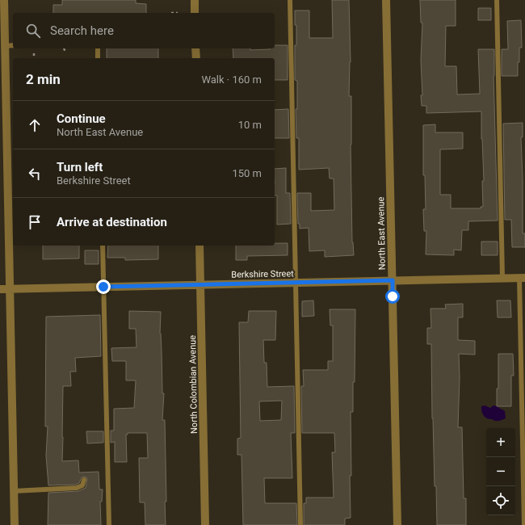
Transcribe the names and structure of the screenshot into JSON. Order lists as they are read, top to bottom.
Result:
{
  "streets": {
    "street": ["North East Avenue", "Berkshire Street", "North Colombian Avenue"]
  },
  "crossings": [
    ["North East Avenue", "Berkshire Street"],
    ["Berkshire Street", "North Colombian Avenue"]
  ],
  "page": {
    "search": "Search here",
    "heading": ["2 min", "Walk · 160 m"],
    "list": [
      ["Continue", "North East Avenue", "10 m"],
      ["Turn left", "Berkshire Street", "150 m"],
      "Arrive at destination"
    ],
    "map_buttons": ["+", "−"]
  }
}
